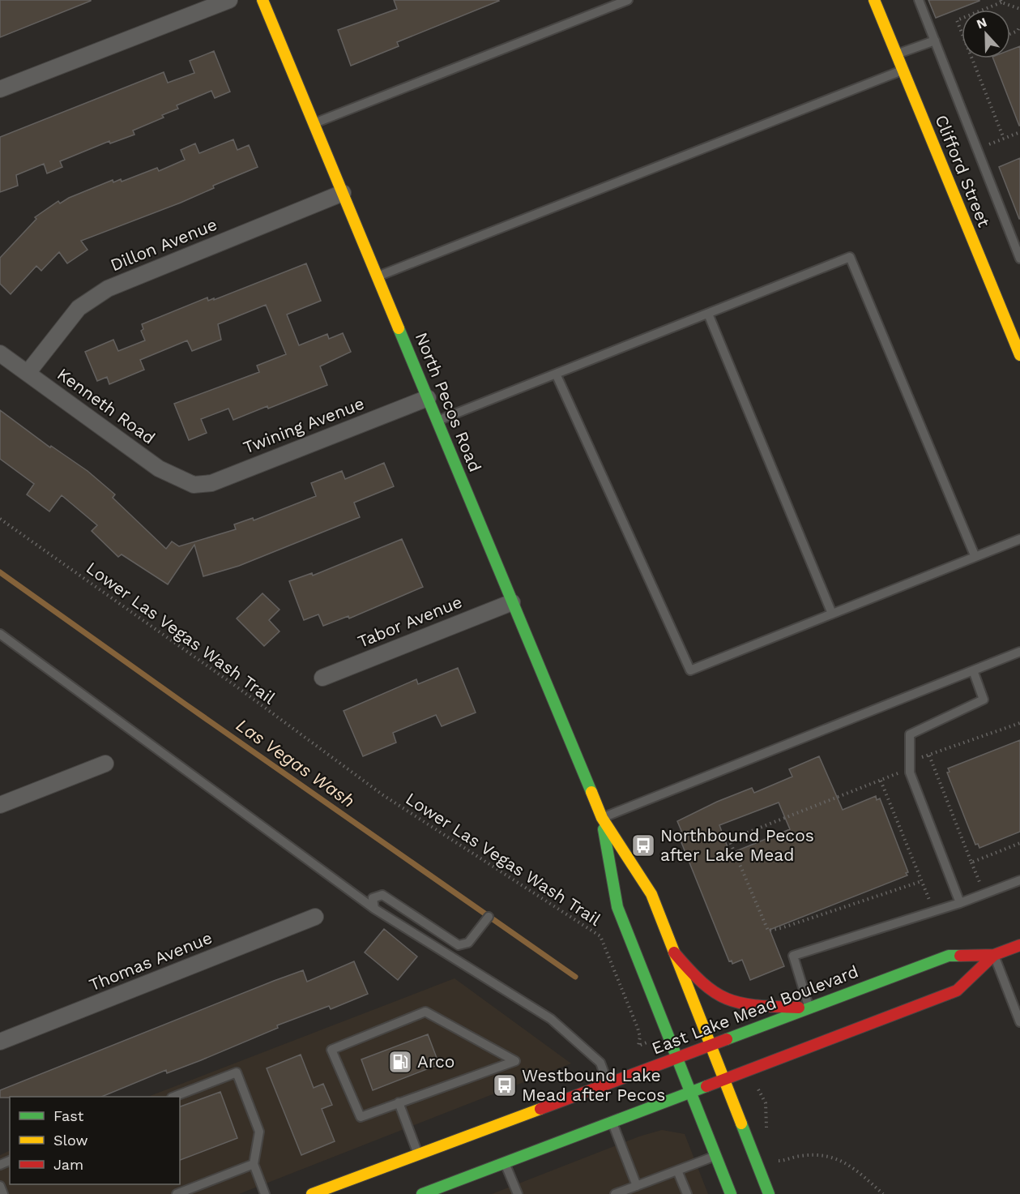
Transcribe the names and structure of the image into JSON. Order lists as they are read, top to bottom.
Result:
{
  "streets": {
    "main road": ["Clifford Street", "North Pecos Road", "East Lake Mead Boulevard"],
    "street": [
      "Dillon Avenue",
      "Kenneth Road",
      "Twining Avenue",
      "Tabor Avenue",
      "Thomas Avenue"
    ],
    "path": ["Lower Las Vegas Wash Trail"]
  },
  "crossings": [
    ["Dillon Avenue", "North Pecos Road"],
    ["Dillon Avenue", "Kenneth Road"],
    ["North Pecos Road", "Twining Avenue"],
    ["North Pecos Road", "Tabor Avenue"],
    ["North Pecos Road", "Lower Las Vegas Wash Trail"],
    ["North Pecos Road", "East Lake Mead Boulevard"],
    ["Kenneth Road", "Twining Avenue"]
  ],
  "water": ["Las Vegas Wash"],
  "places": {
    "bus stop": ["Northbound Pecos after Lake Mead", "Westbound Lake Mead after Pecos"],
    "fuel station": ["Arco"]
  },
  "legend": ["Fast", "Slow", "Jam"],
  "north": "top"
}
